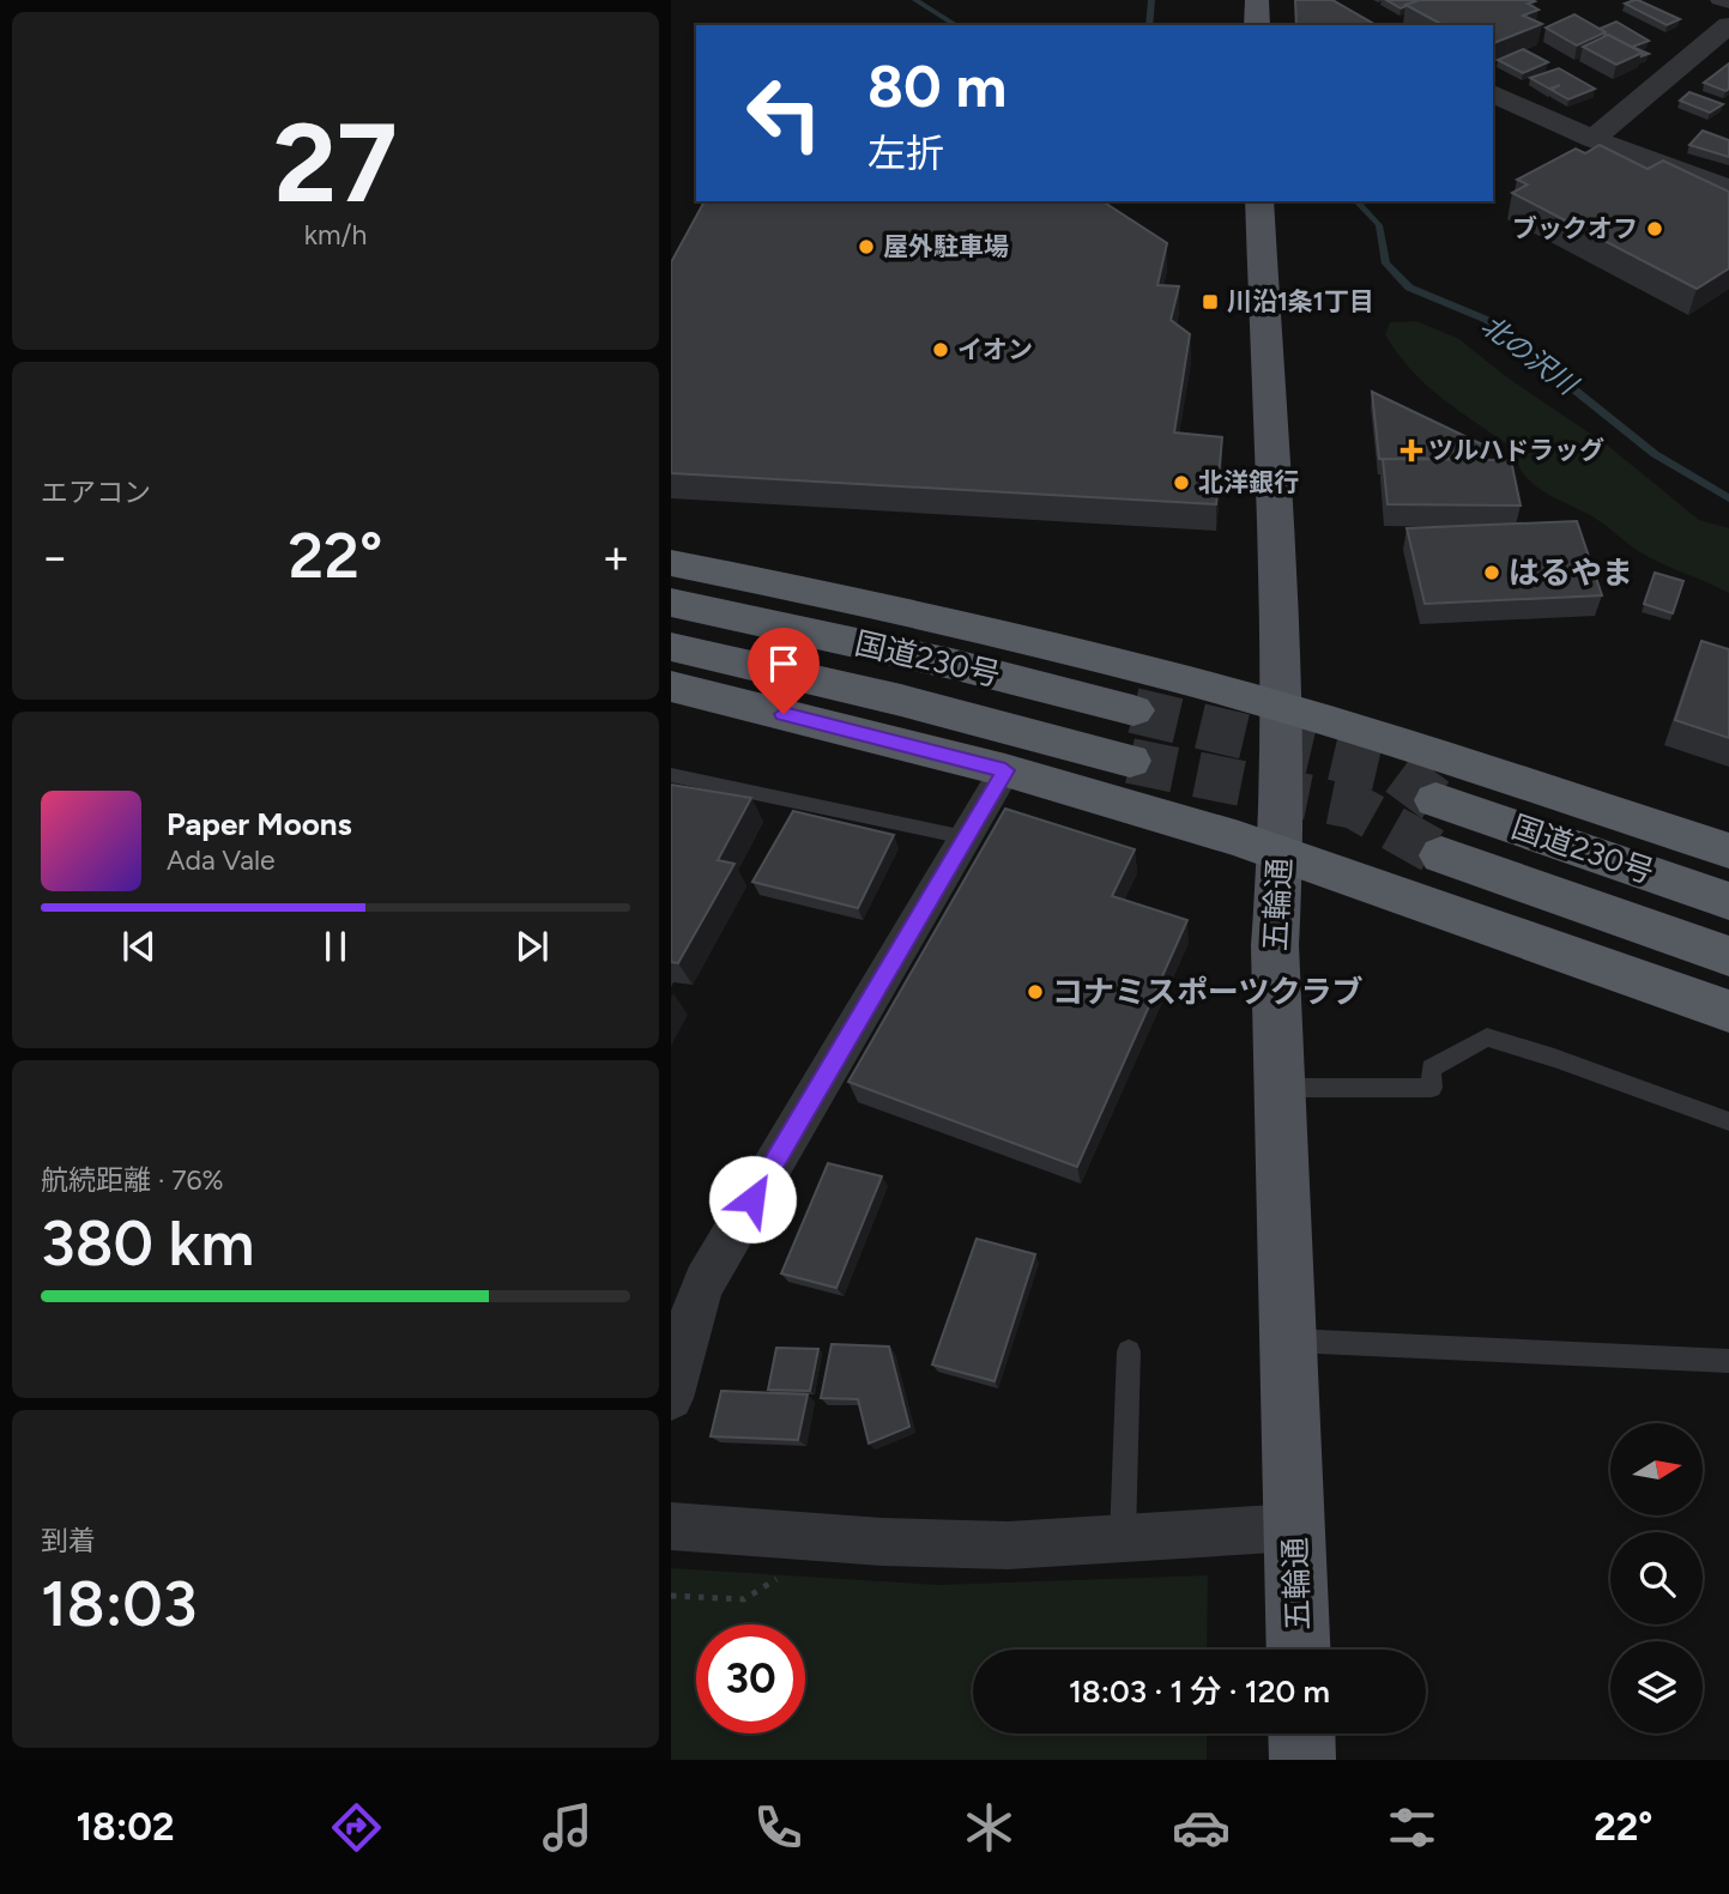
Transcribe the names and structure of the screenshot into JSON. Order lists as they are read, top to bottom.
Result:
{
  "streets": {
    "highway": ["国道230号"],
    "main road": ["五輪通"]
  },
  "water": ["北の沢川"],
  "places": {
    "other": [
      "ブックオフ",
      "屋外駐車場",
      "イオン",
      "北洋銀行",
      "はるやま",
      "コナミスポーツクラブ"
    ],
    "transit": ["川沿1条1丁目"],
    "health": ["ツルハドラッグ"]
  },
  "north": "right",
  "page": {
    "tile": [
      ["27", "km/h"],
      "エアコン",
      ["航続距離 · 76%", "380 km"],
      ["到着", "18:03"]
    ],
    "turn": ["80 m", "左折"],
    "heat": ["−", "22°", "+"],
    "song": ["Paper Moons", "Ada Vale"],
    "limit": "30",
    "trip": "18:03 · 1 分 · 120 m",
    "tabs": ["18:02", "22°"]
  }
}
